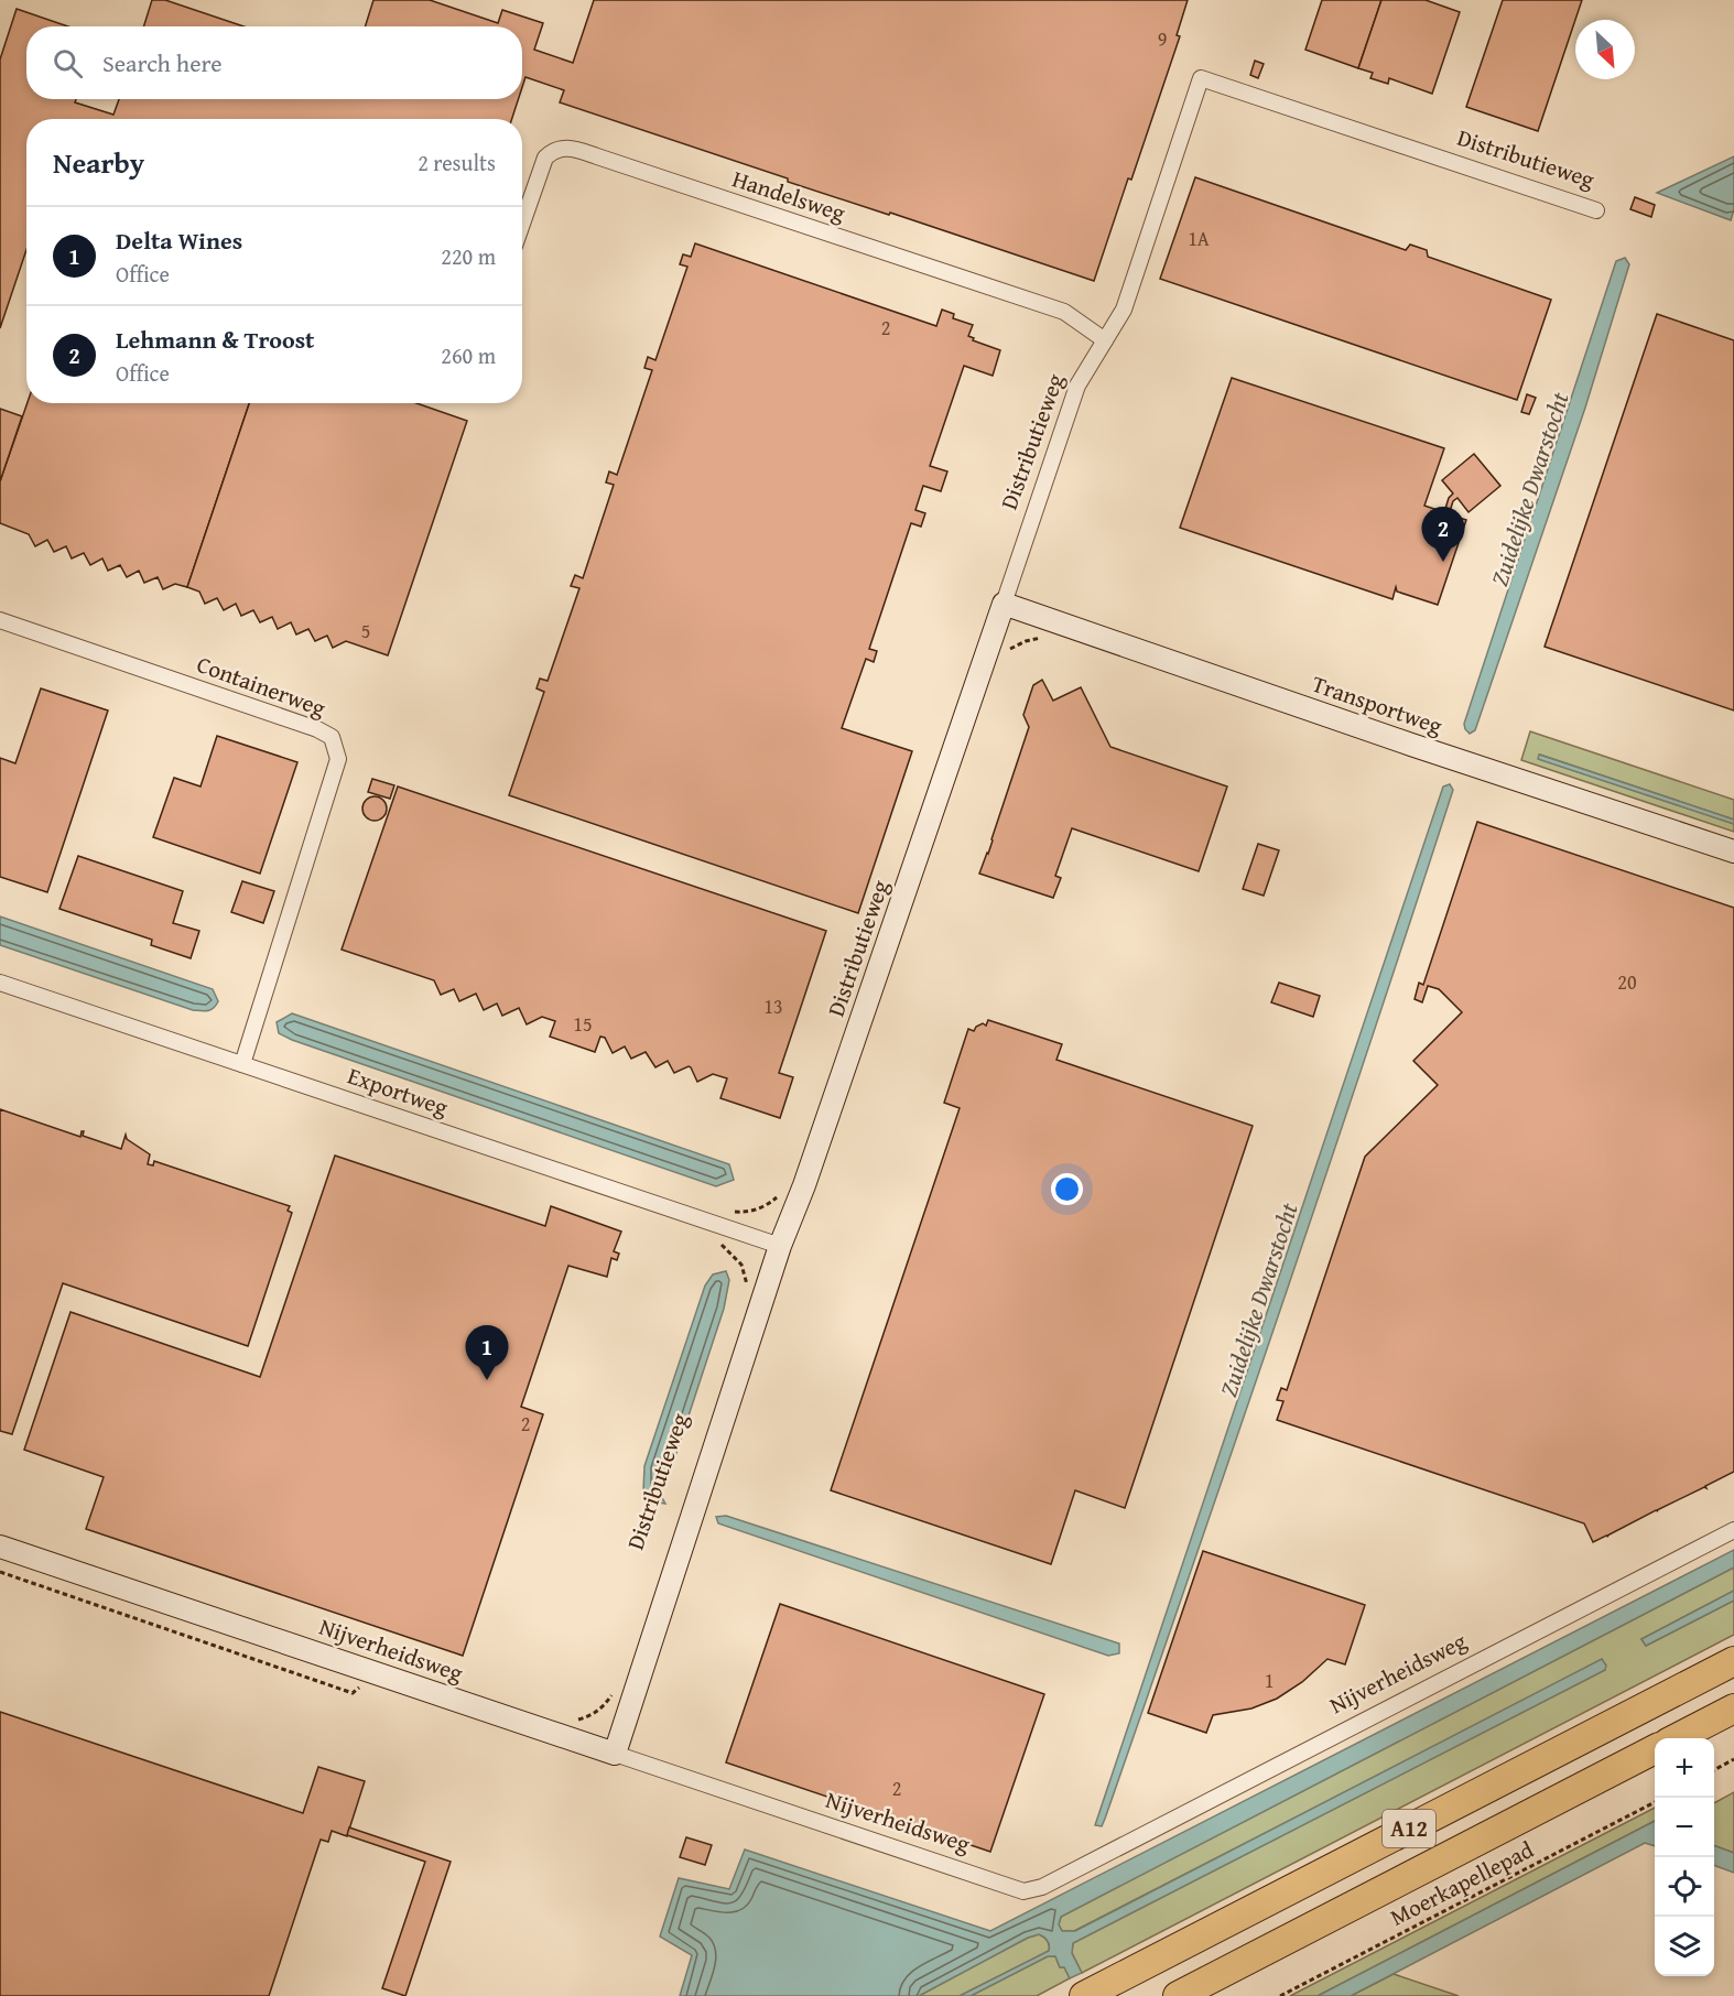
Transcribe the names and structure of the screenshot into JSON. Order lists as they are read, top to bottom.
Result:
{
  "streets": {
    "highway": ["A12"],
    "street": [
      "Distributieweg",
      "Handelsweg",
      "Containerweg",
      "Transportweg",
      "Exportweg",
      "Nijverheidsweg"
    ],
    "path": ["Moerkapellepad"]
  },
  "crossings": [
    ["Distributieweg", "Handelsweg"],
    ["Distributieweg", "Transportweg"],
    ["Distributieweg", "Exportweg"],
    ["Distributieweg", "Nijverheidsweg"],
    ["Containerweg", "Exportweg"]
  ],
  "water": ["Zuidelijke Dwarstocht"],
  "house_numbers": [
    "9",
    "1A",
    "2",
    "5",
    "20",
    "13",
    "15",
    "2",
    "1",
    "2"
  ],
  "north": "bottom right",
  "page": {
    "search": "Search here",
    "heading": ["Nearby", "2 results"],
    "list": [
      {
        "mark": "1",
        "name": "Delta Wines",
        "note": "Office",
        "value": "220 m"
      },
      {
        "mark": "2",
        "name": "Lehmann & Troost",
        "note": "Office",
        "value": "260 m"
      }
    ],
    "pins": ["2", "1"],
    "map_buttons": ["+", "−"]
  }
}
